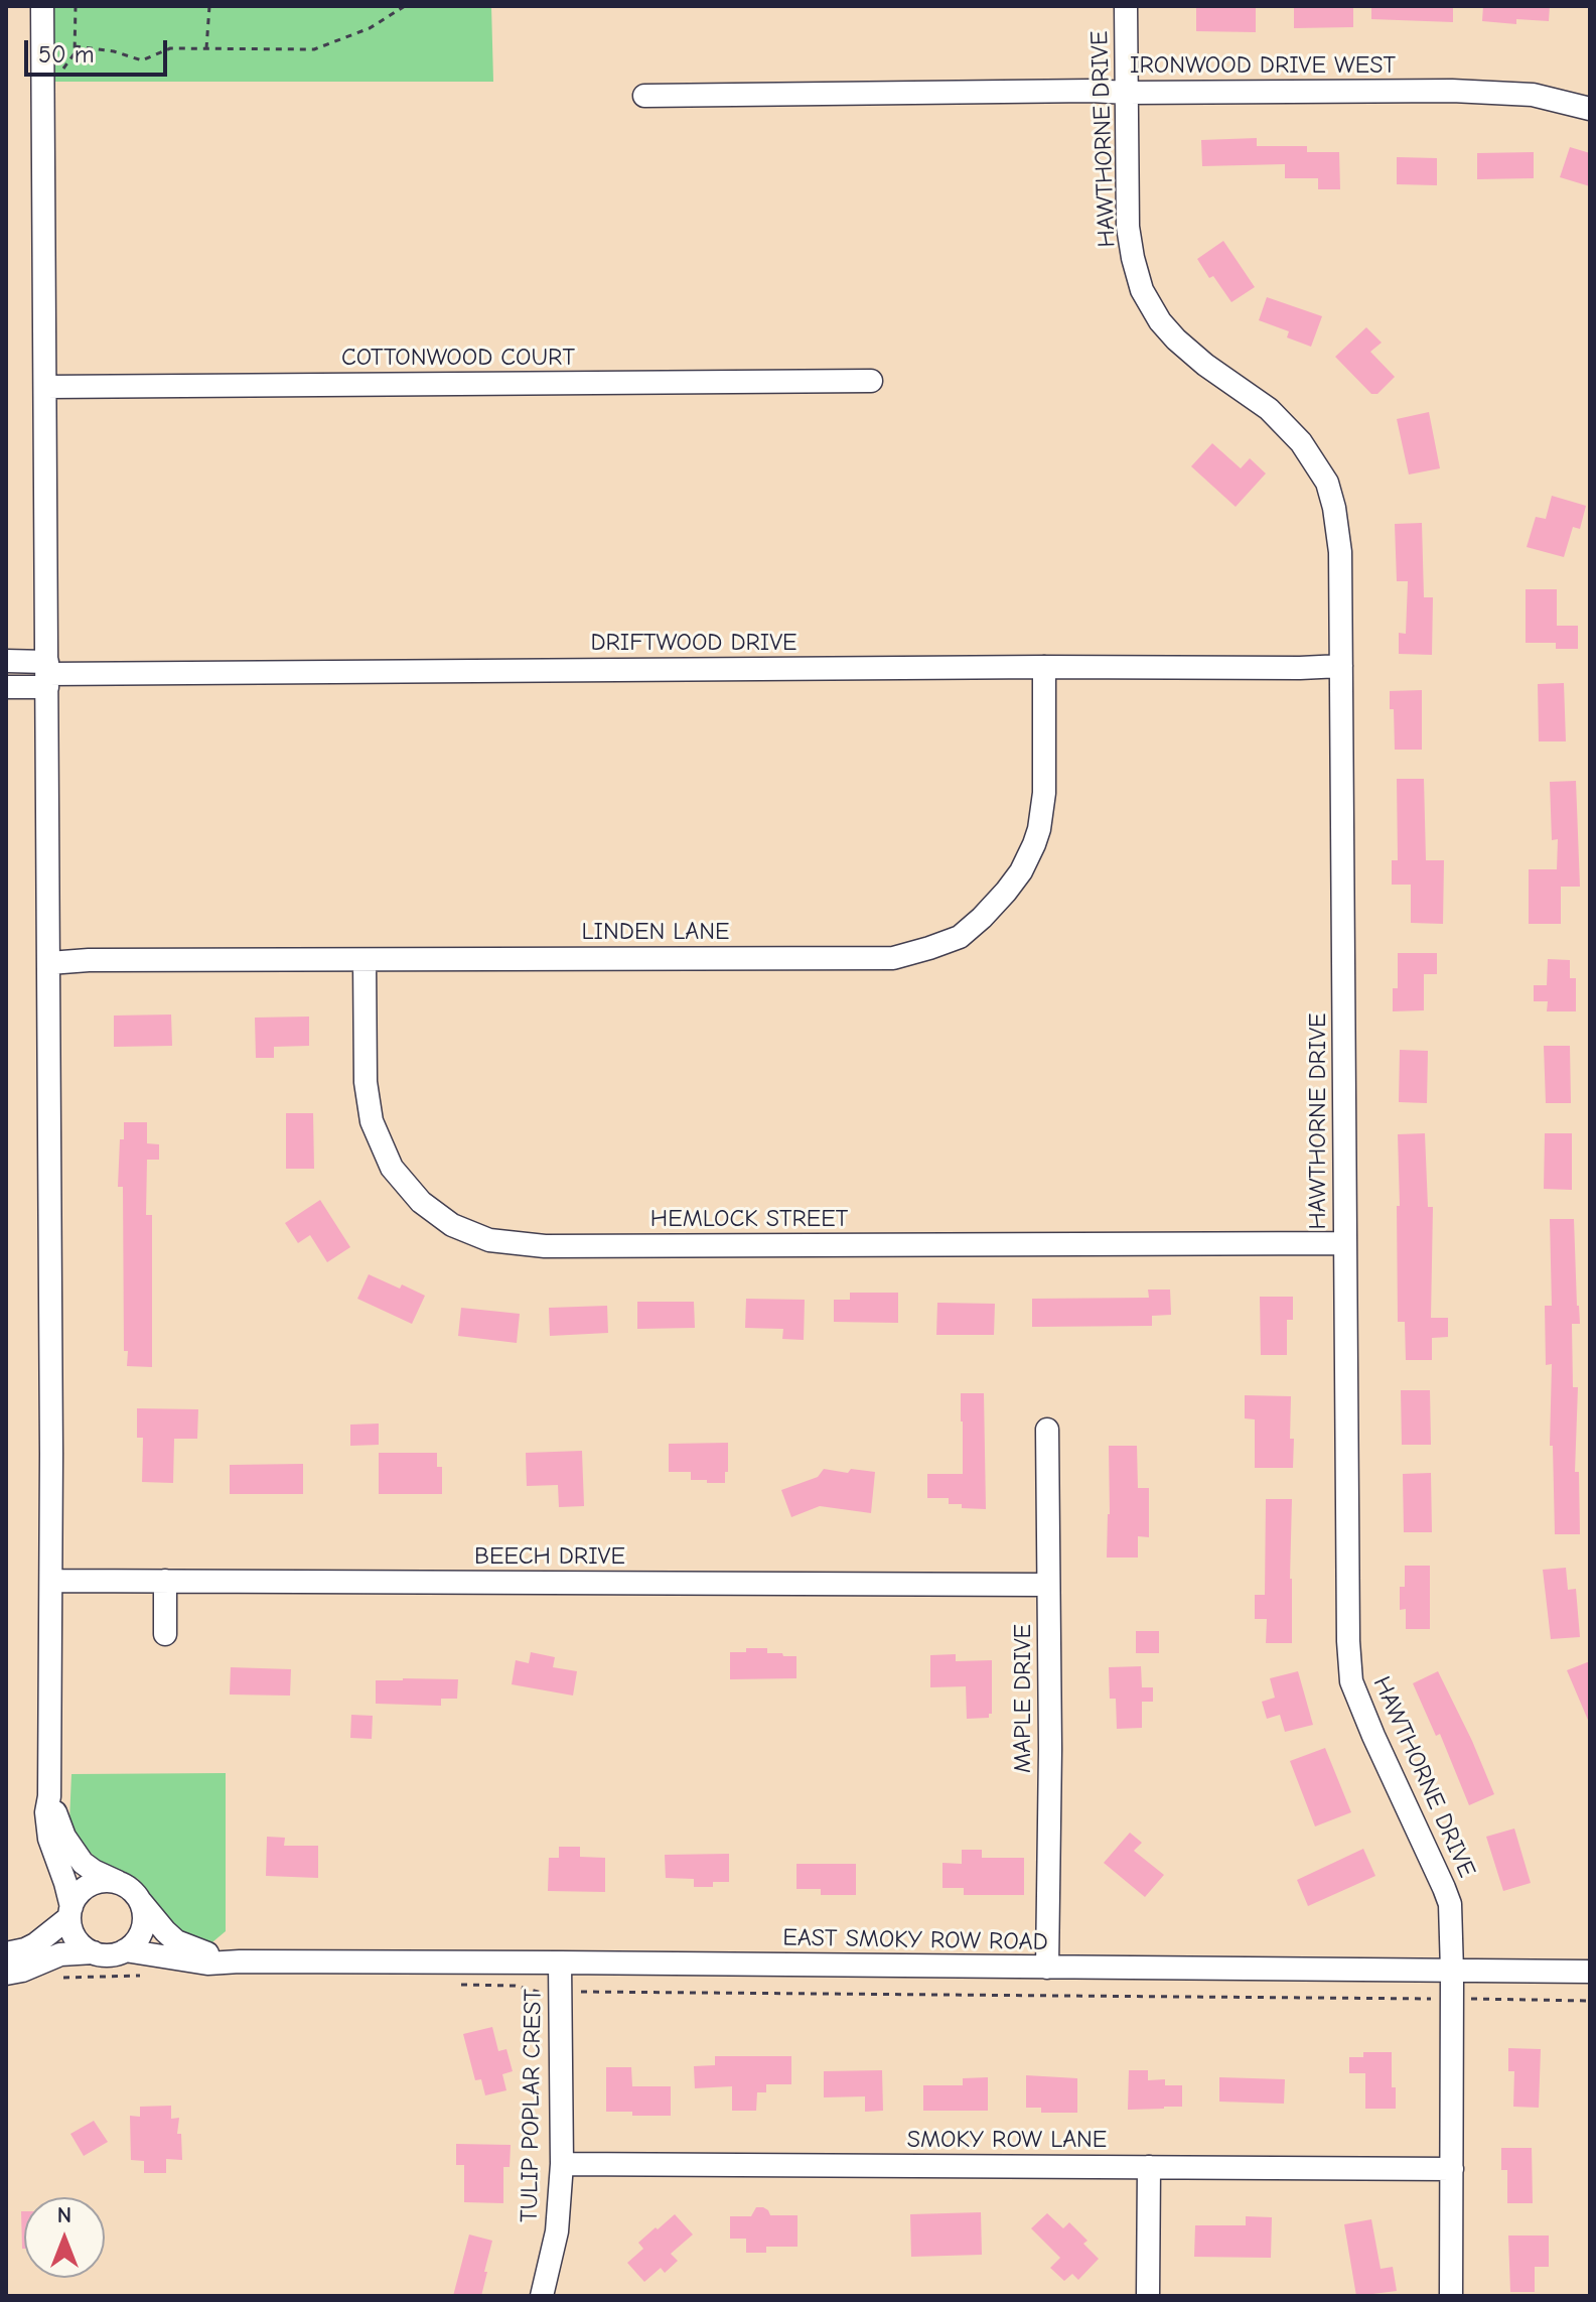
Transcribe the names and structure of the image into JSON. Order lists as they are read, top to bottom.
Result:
{
  "streets": {
    "street": [
      "IRONWOOD DRIVE WEST",
      "HAWTHORNE DRIVE",
      "COTTONWOOD COURT",
      "DRIFTWOOD DRIVE",
      "LINDEN LANE",
      "HEMLOCK STREET",
      "BEECH DRIVE",
      "MAPLE DRIVE",
      "EAST SMOKY ROW ROAD",
      "TULIP POPLAR CREST",
      "SMOKY ROW LANE"
    ]
  },
  "crossings": [
    ["IRONWOOD DRIVE WEST", "HAWTHORNE DRIVE"],
    ["HAWTHORNE DRIVE", "DRIFTWOOD DRIVE"],
    ["HAWTHORNE DRIVE", "HEMLOCK STREET"],
    ["HAWTHORNE DRIVE", "EAST SMOKY ROW ROAD"],
    ["HAWTHORNE DRIVE", "SMOKY ROW LANE"],
    ["DRIFTWOOD DRIVE", "LINDEN LANE"],
    ["LINDEN LANE", "HEMLOCK STREET"],
    ["BEECH DRIVE", "MAPLE DRIVE"],
    ["MAPLE DRIVE", "EAST SMOKY ROW ROAD"],
    ["EAST SMOKY ROW ROAD", "TULIP POPLAR CREST"],
    ["TULIP POPLAR CREST", "SMOKY ROW LANE"]
  ],
  "scale_bar": "50 m",
  "north": "top"
}
